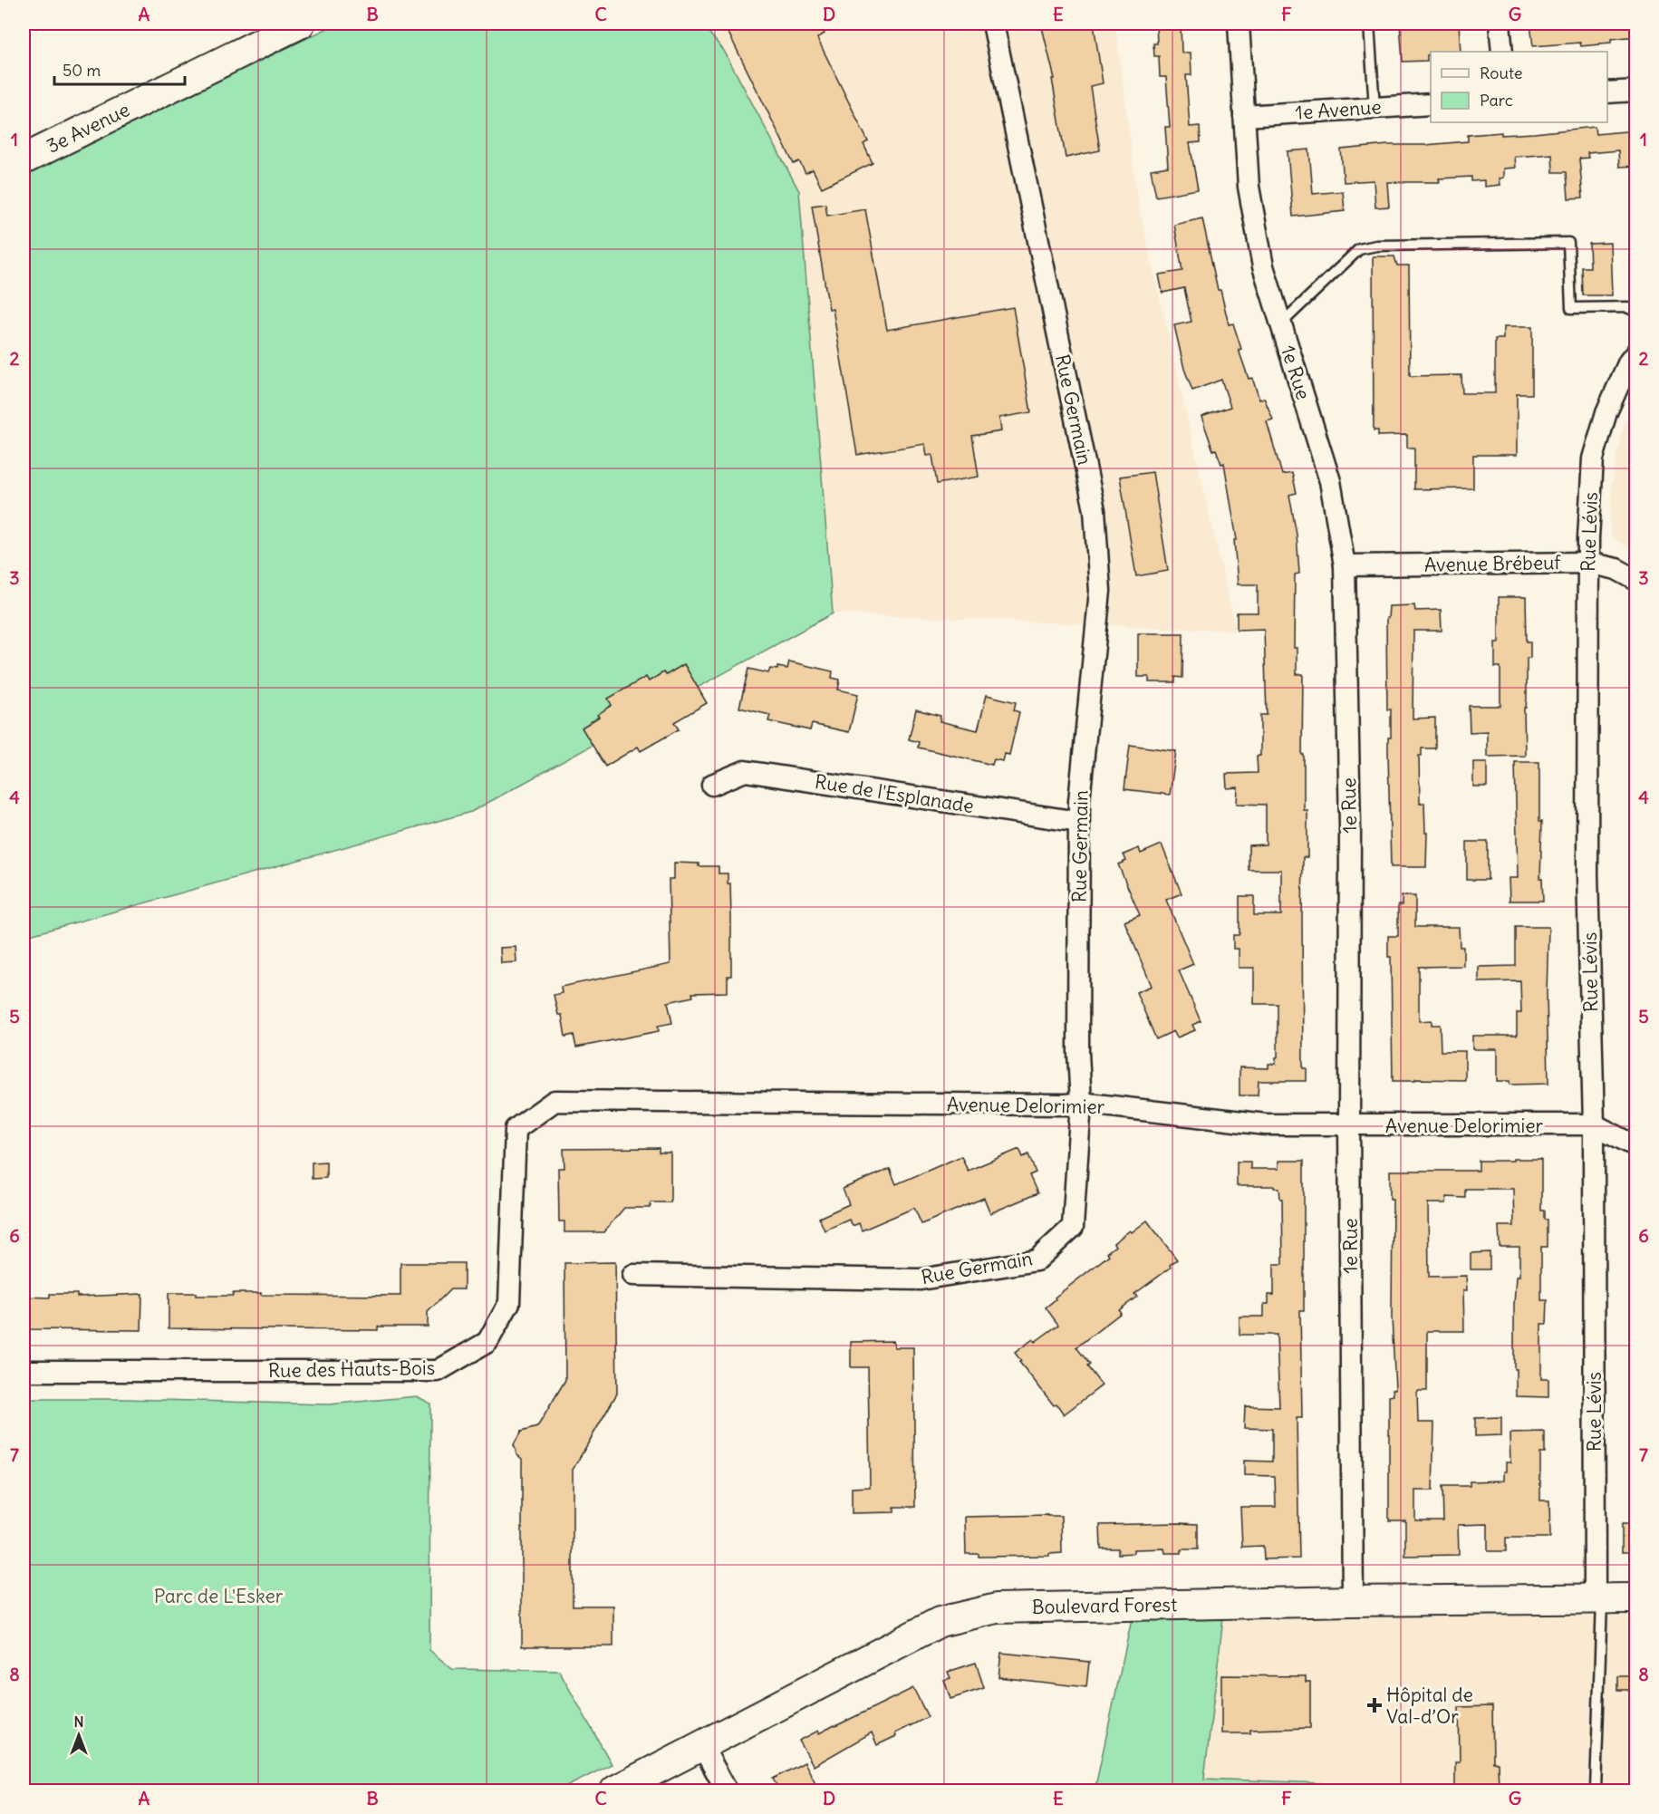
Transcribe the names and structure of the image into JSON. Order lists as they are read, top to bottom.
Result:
{
  "streets": {
    "street": [
      "1e Avenue",
      "3e Avenue",
      "1e Rue",
      "Rue Germain",
      "Rue Lévis",
      "Avenue Brébeuf",
      "Rue de l'Esplanade",
      "Avenue Delorimier",
      "Rue des Hauts-Bois",
      "Boulevard Forest"
    ]
  },
  "crossings": [
    ["1e Avenue", "1e Rue"],
    ["1e Rue", "Avenue Brébeuf"],
    ["1e Rue", "Avenue Delorimier"],
    ["1e Rue", "Boulevard Forest"],
    ["Rue Germain", "Rue de l'Esplanade"],
    ["Rue Germain", "Avenue Delorimier"],
    ["Rue Lévis", "Avenue Brébeuf"],
    ["Rue Lévis", "Avenue Delorimier"],
    ["Rue Lévis", "Boulevard Forest"],
    ["Avenue Delorimier", "Rue des Hauts-Bois"]
  ],
  "parks": ["Parc de L'Esker"],
  "places": {
    "health": ["Hôpital de Val-d’Or"]
  },
  "legend": ["Route", "Parc"],
  "scale_bar": "50 m",
  "north": "top",
  "grid": {
    "columns": [
      "A",
      "B",
      "C",
      "D",
      "E",
      "F",
      "G"
    ],
    "rows": [
      "1",
      "2",
      "3",
      "4",
      "5",
      "6",
      "7",
      "8"
    ]
  }
}
